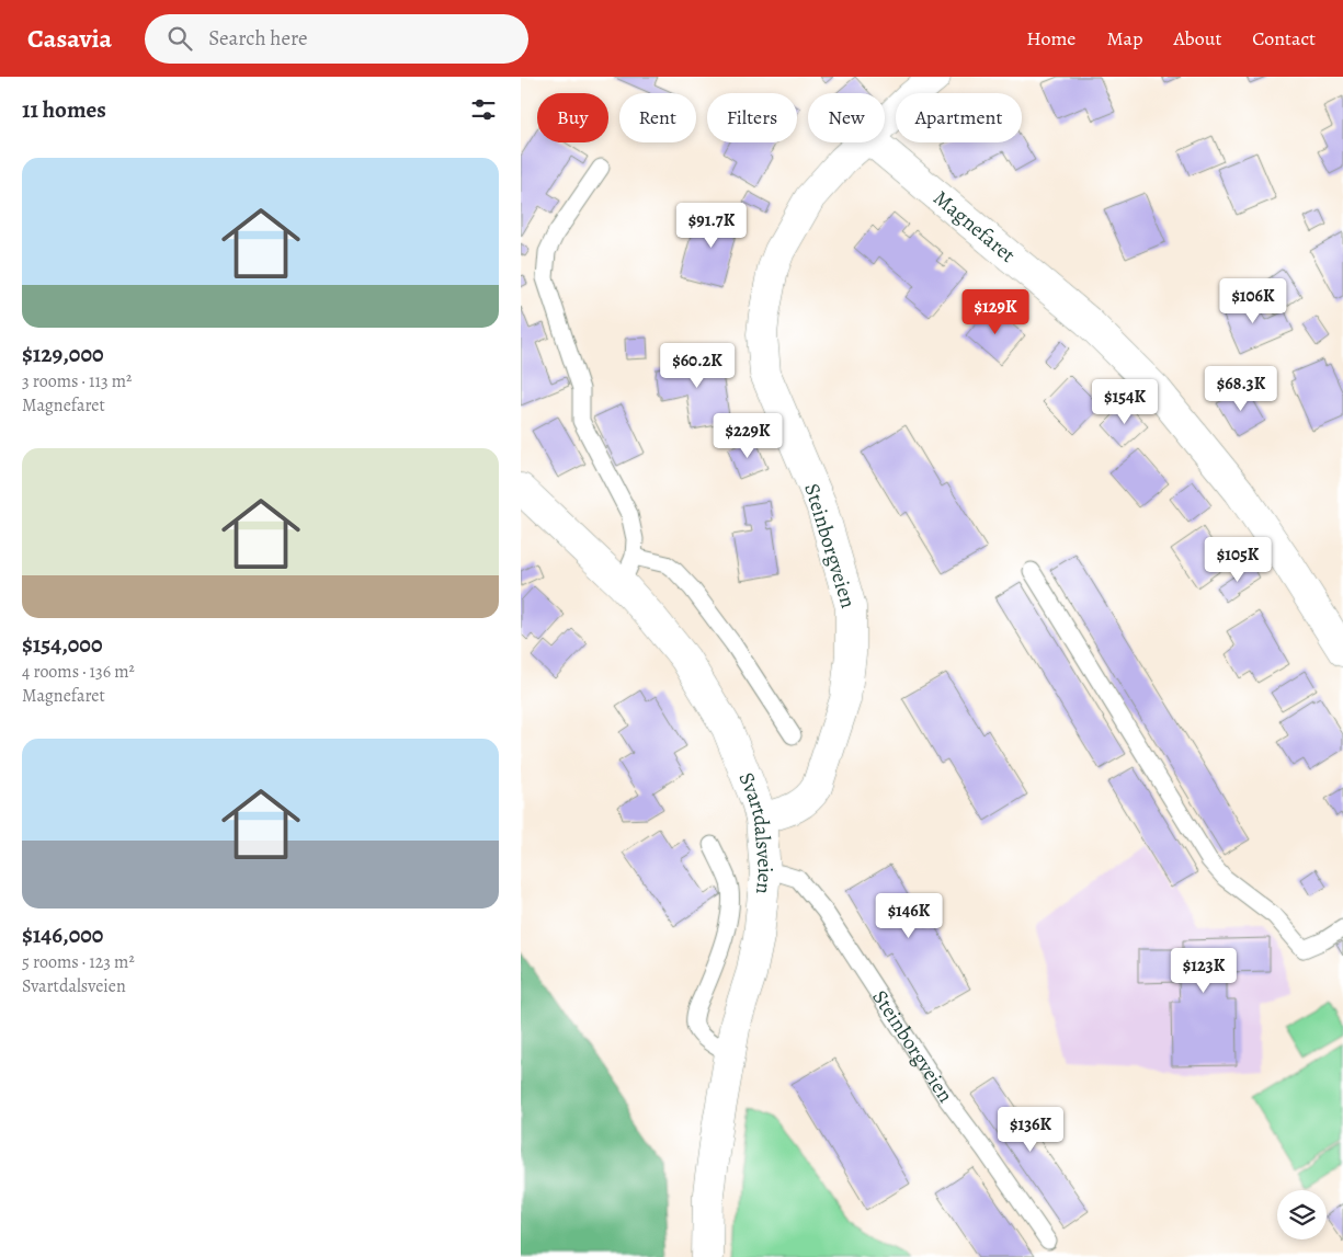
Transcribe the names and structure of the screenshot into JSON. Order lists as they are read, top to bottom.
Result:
{
  "streets": {
    "street": ["Magnefaret", "Steinborgveien", "Svartdalsveien"]
  },
  "crossings": [
    ["Steinborgveien", "Svartdalsveien"]
  ],
  "page": {
    "header": "Casavia",
    "search": "Search here",
    "nav": [
      "Home",
      "Map",
      "About",
      "Contact"
    ],
    "heading": "11 homes",
    "chip": [
      "Buy",
      "Rent",
      "Filters",
      "New",
      "Apartment"
    ],
    "list": [
      {
        "name": "$129,000",
        "note": "3 rooms · 113 m² · Magnefaret"
      },
      {
        "name": "$154,000",
        "note": "4 rooms · 136 m² · Magnefaret"
      },
      {
        "name": "$146,000",
        "note": "5 rooms · 123 m² · Svartdalsveien"
      }
    ],
    "price": [
      "$91.7K",
      "$106K",
      "$129K",
      "$60.2K",
      "$68.3K",
      "$154K",
      "$229K",
      "$105K",
      "$146K",
      "$123K",
      "$136K"
    ]
  }
}
